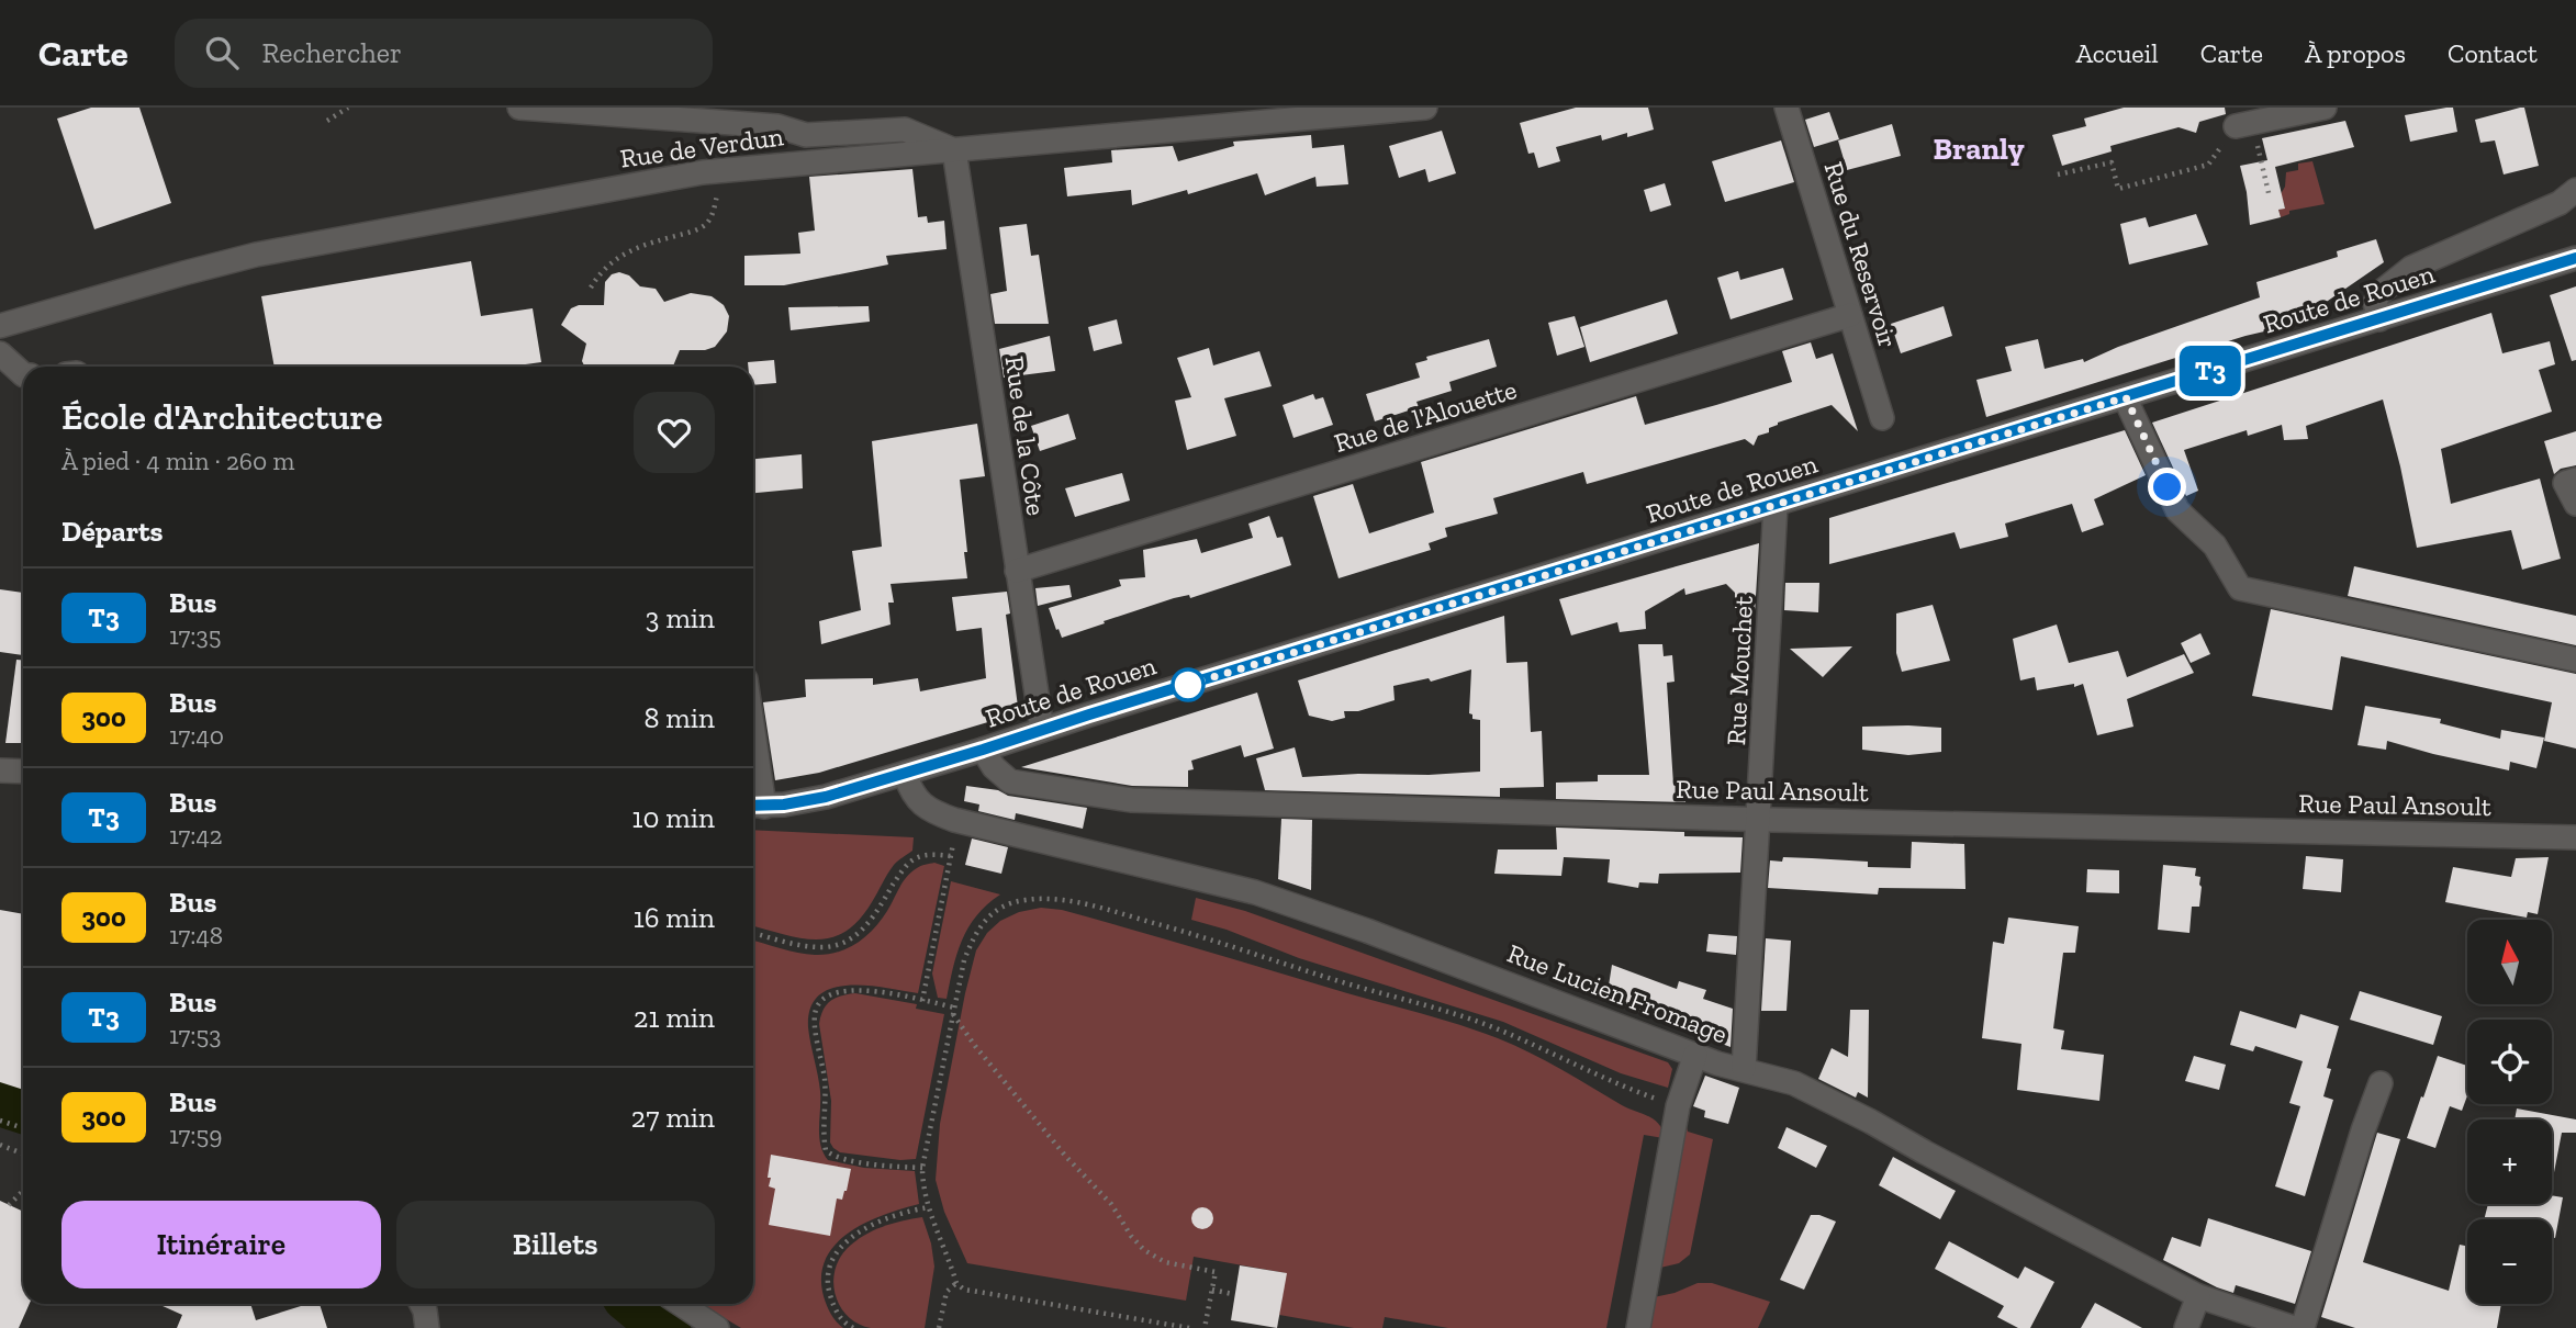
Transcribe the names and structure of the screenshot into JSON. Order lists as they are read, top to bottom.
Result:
{
  "streets": {
    "street": [
      "Rue de Verdun",
      "Rue du Reservoir",
      "Route de Rouen",
      "Rue de l'Alouette",
      "Rue de la Côte",
      "Rue Mouchet",
      "Rue Paul Ansoult",
      "Rue Lucien Fromage"
    ]
  },
  "crossings": [
    ["Rue de Verdun", "Rue de la Côte"],
    ["Rue du Reservoir", "Rue de l'Alouette"],
    ["Route de Rouen", "Rue de la Côte"],
    ["Route de Rouen", "Rue Mouchet"],
    ["Route de Rouen", "Rue Paul Ansoult"],
    ["Route de Rouen", "Rue Lucien Fromage"],
    ["Rue de l'Alouette", "Rue de la Côte"],
    ["Rue Mouchet", "Rue Paul Ansoult"],
    ["Rue Mouchet", "Rue Lucien Fromage"]
  ],
  "districts": ["Branly"],
  "lines": ["bus line T3"],
  "north": "top",
  "page": {
    "header": "Carte",
    "search": "Rechercher",
    "nav": [
      "Accueil",
      "Carte",
      "À propos",
      "Contact"
    ],
    "on_map": "T3",
    "heading": [
      ["École d'Architecture", "À pied · 4 min · 260 m"],
      "Départs"
    ],
    "list": [
      {
        "mark": "T3",
        "name": "Bus",
        "note": "17:35",
        "value": "3 min"
      },
      {
        "mark": "300",
        "name": "Bus",
        "note": "17:40",
        "value": "8 min"
      },
      {
        "mark": "T3",
        "name": "Bus",
        "note": "17:42",
        "value": "10 min"
      },
      {
        "mark": "300",
        "name": "Bus",
        "note": "17:48",
        "value": "16 min"
      },
      {
        "mark": "T3",
        "name": "Bus",
        "note": "17:53",
        "value": "21 min"
      },
      {
        "mark": "300",
        "name": "Bus",
        "note": "17:59",
        "value": "27 min"
      }
    ],
    "map_buttons": ["+", "−"],
    "buttons": ["Itinéraire", "Billets"]
  }
}
